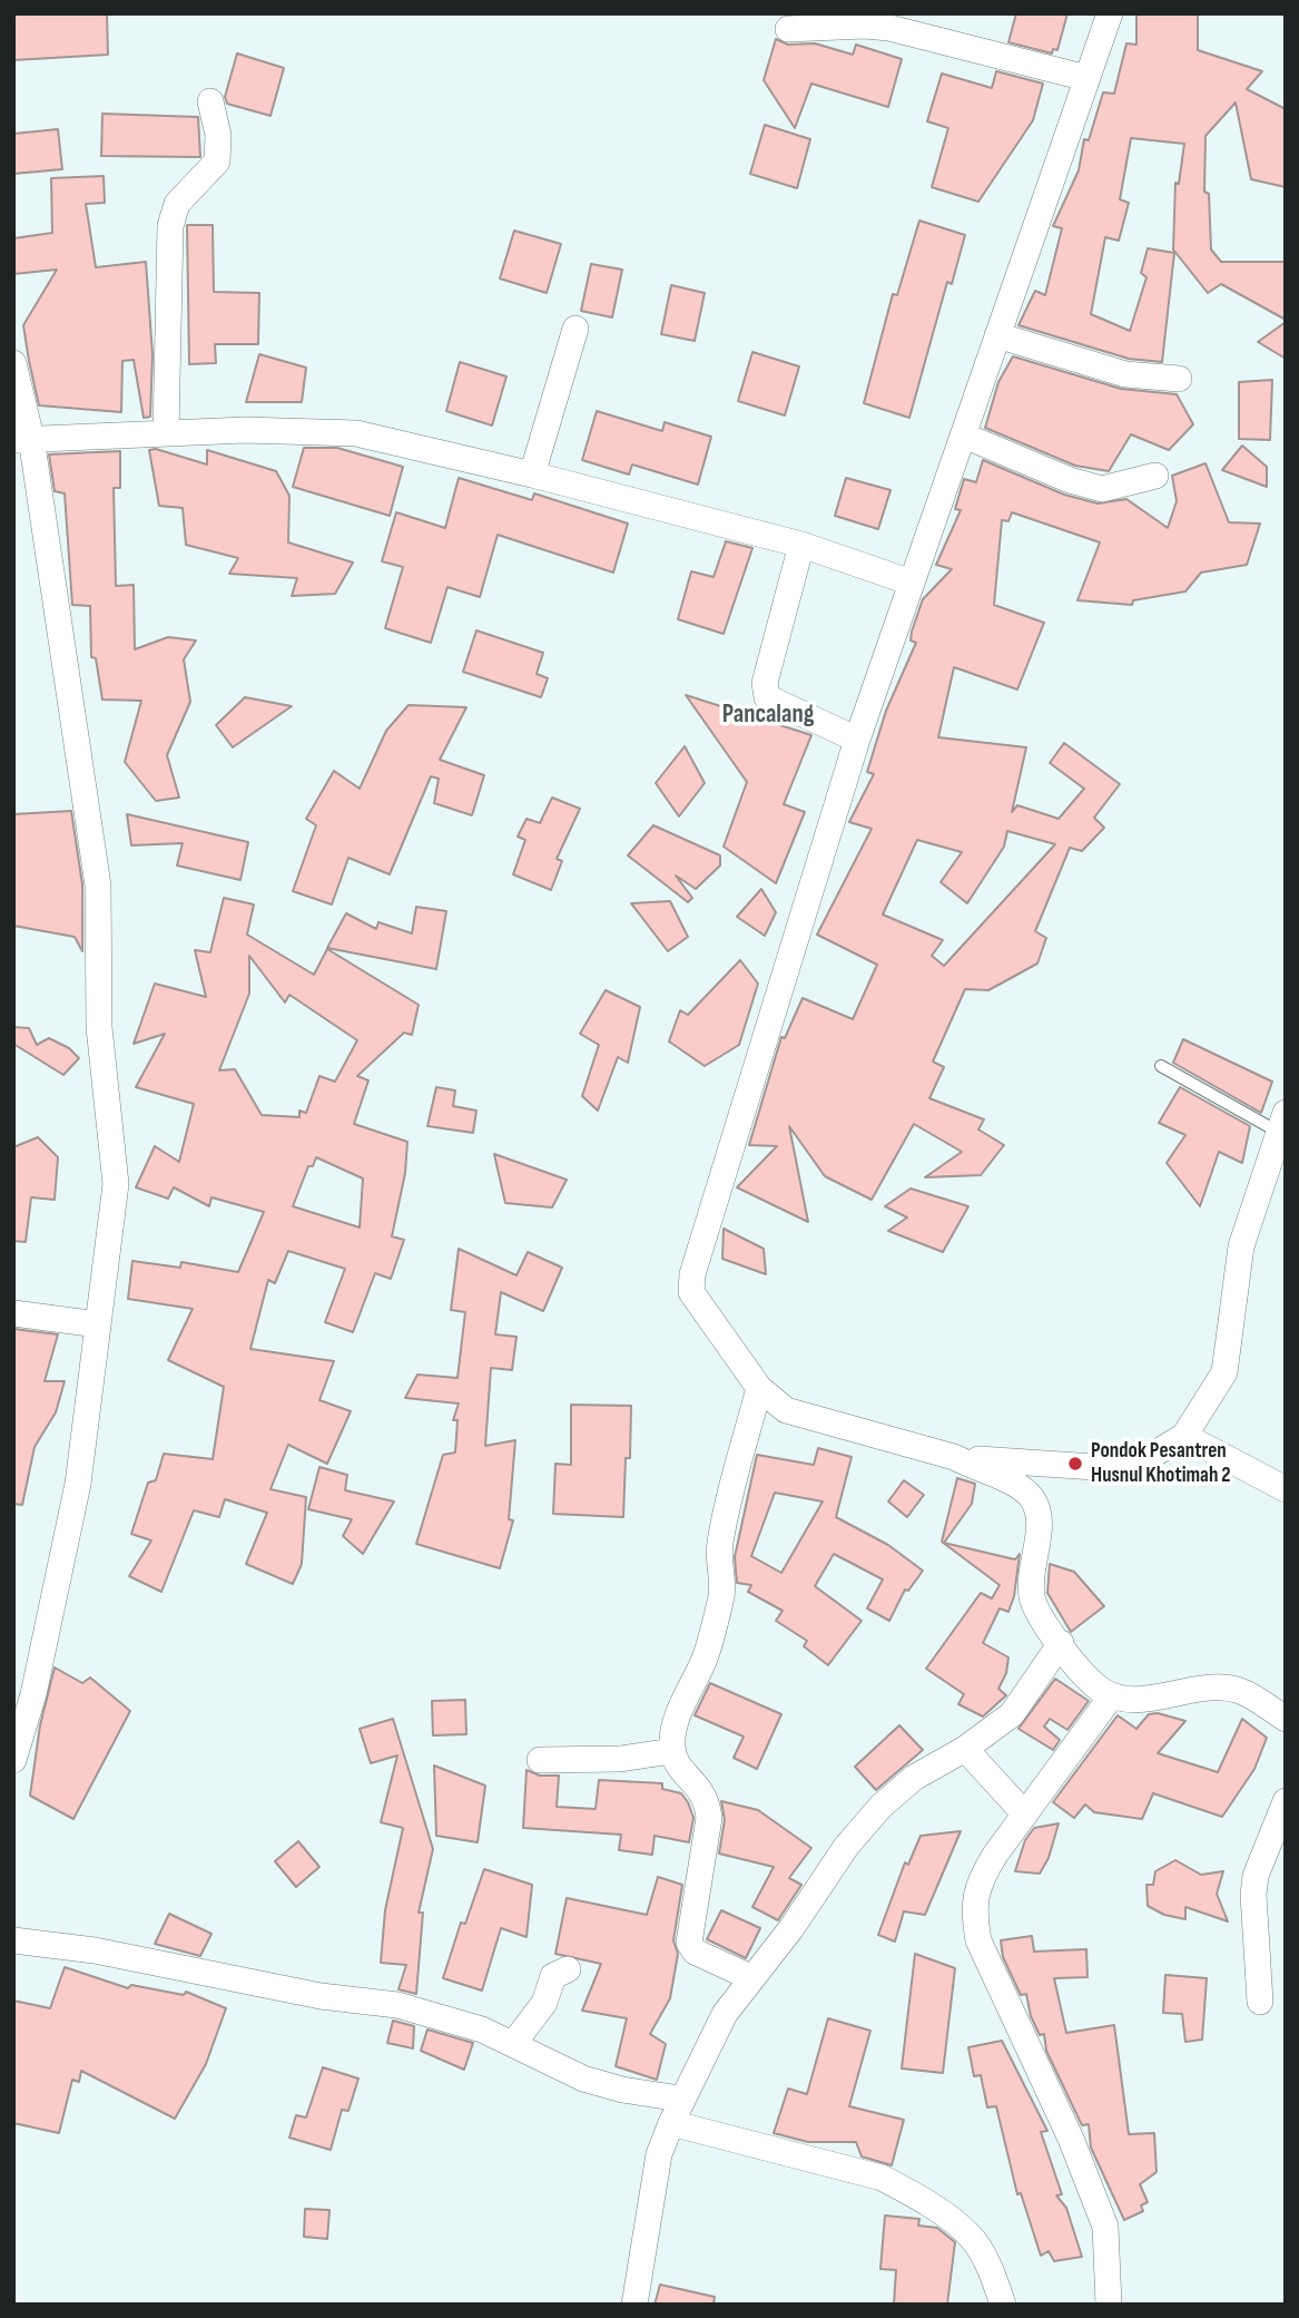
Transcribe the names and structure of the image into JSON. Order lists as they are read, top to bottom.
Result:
{
  "districts": ["Pancalang"],
  "places": ["Pondok Pesantren Husnul Khotimah 2"]
}
